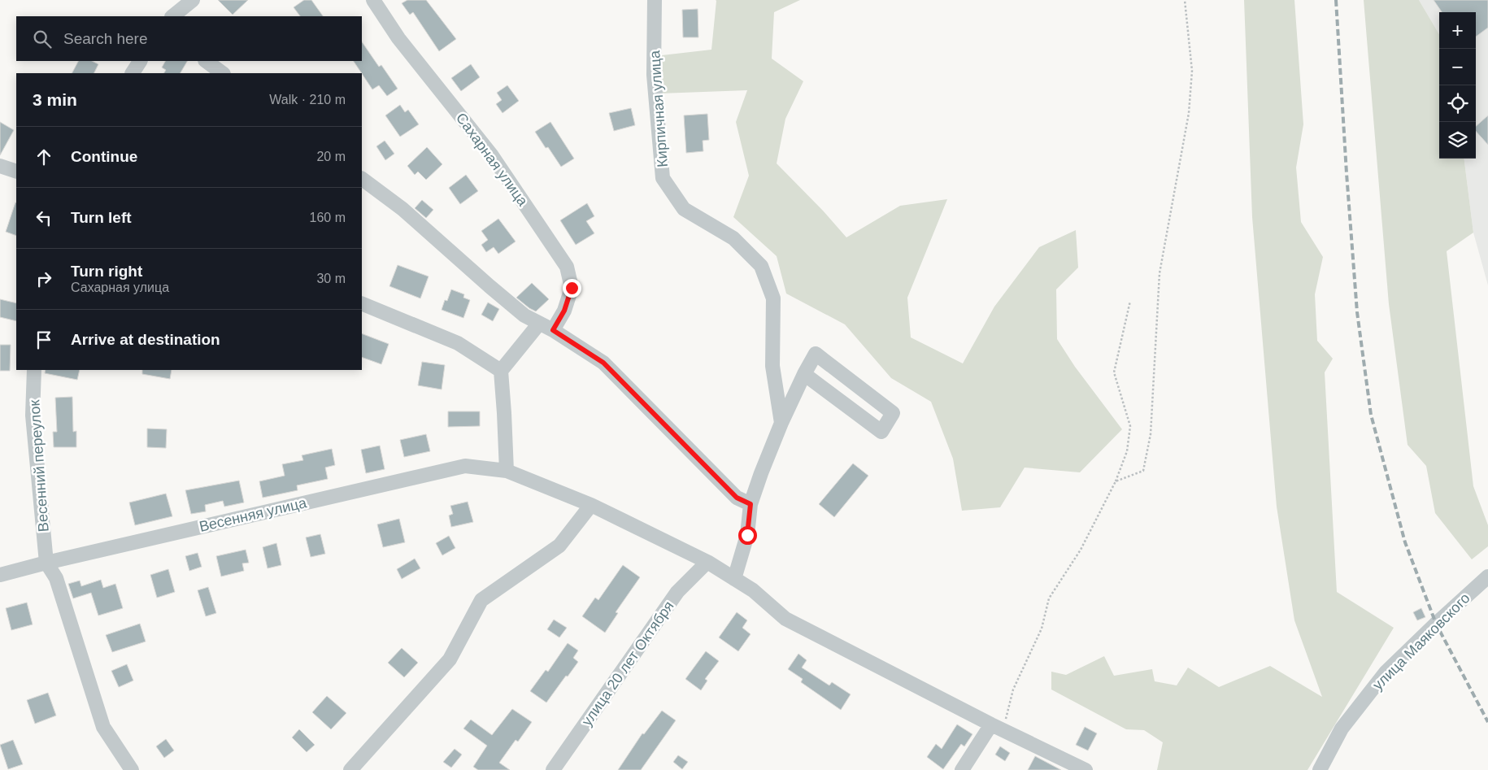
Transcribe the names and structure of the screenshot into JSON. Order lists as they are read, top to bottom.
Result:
{
  "streets": {
    "street": [
      "Кирпичная улица",
      "Сахарная улица",
      "Весенний переулок",
      "Весенняя улица",
      "улица Маяковского",
      "улица 20 лет Октября"
    ]
  },
  "crossings": [
    ["Весенний переулок", "Весенняя улица"],
    ["Весенняя улица", "улица 20 лет Октября"]
  ],
  "page": {
    "map_buttons": ["+", "−"],
    "search": "Search here",
    "heading": ["3 min", "Walk · 210 m"],
    "list": [
      ["Continue", "20 m"],
      ["Turn left", "160 m"],
      ["Turn right", "Сахарная улица", "30 m"],
      "Arrive at destination"
    ]
  }
}
